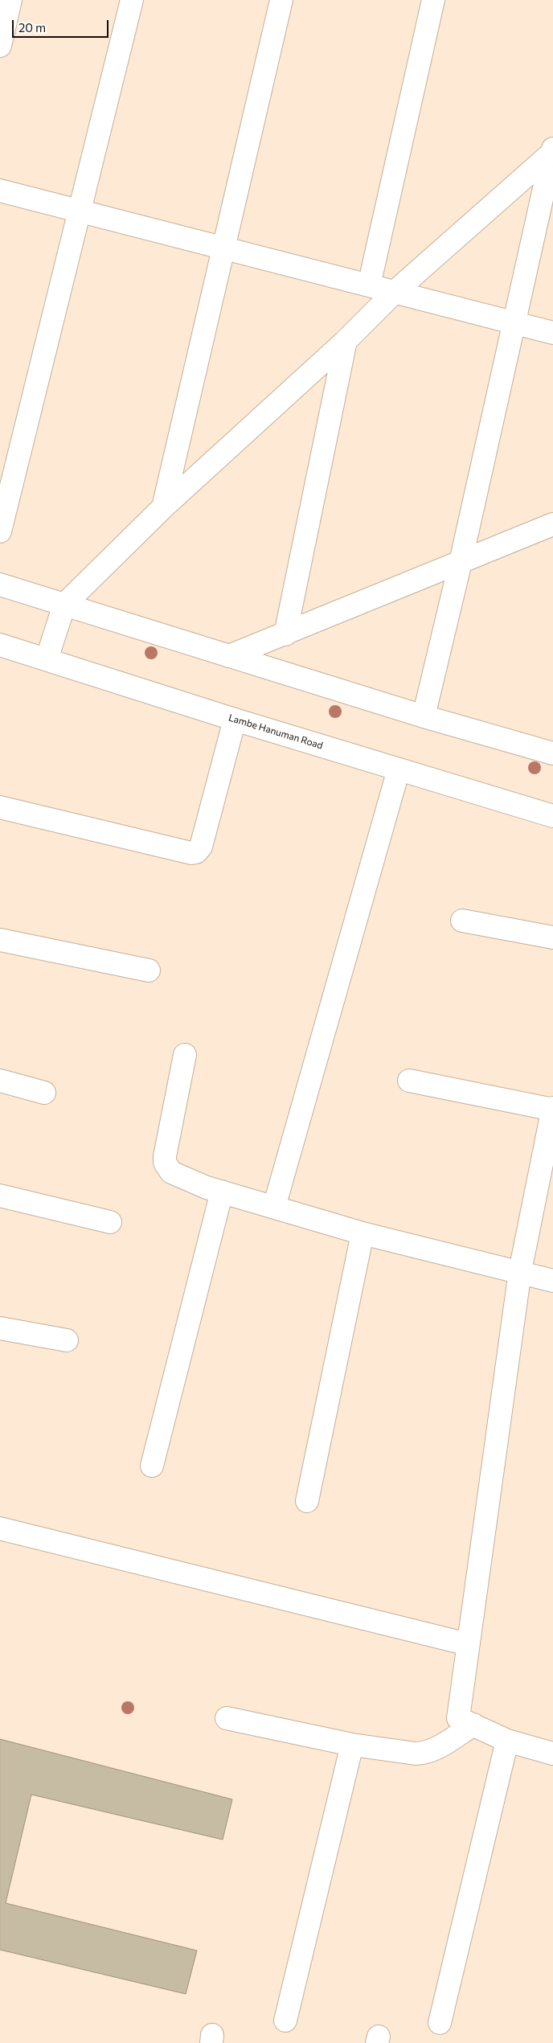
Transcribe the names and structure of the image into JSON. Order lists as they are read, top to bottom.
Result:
{
  "streets": {
    "street": ["Lambe Hanuman Road"]
  },
  "scale_bar": "20 m"
}
